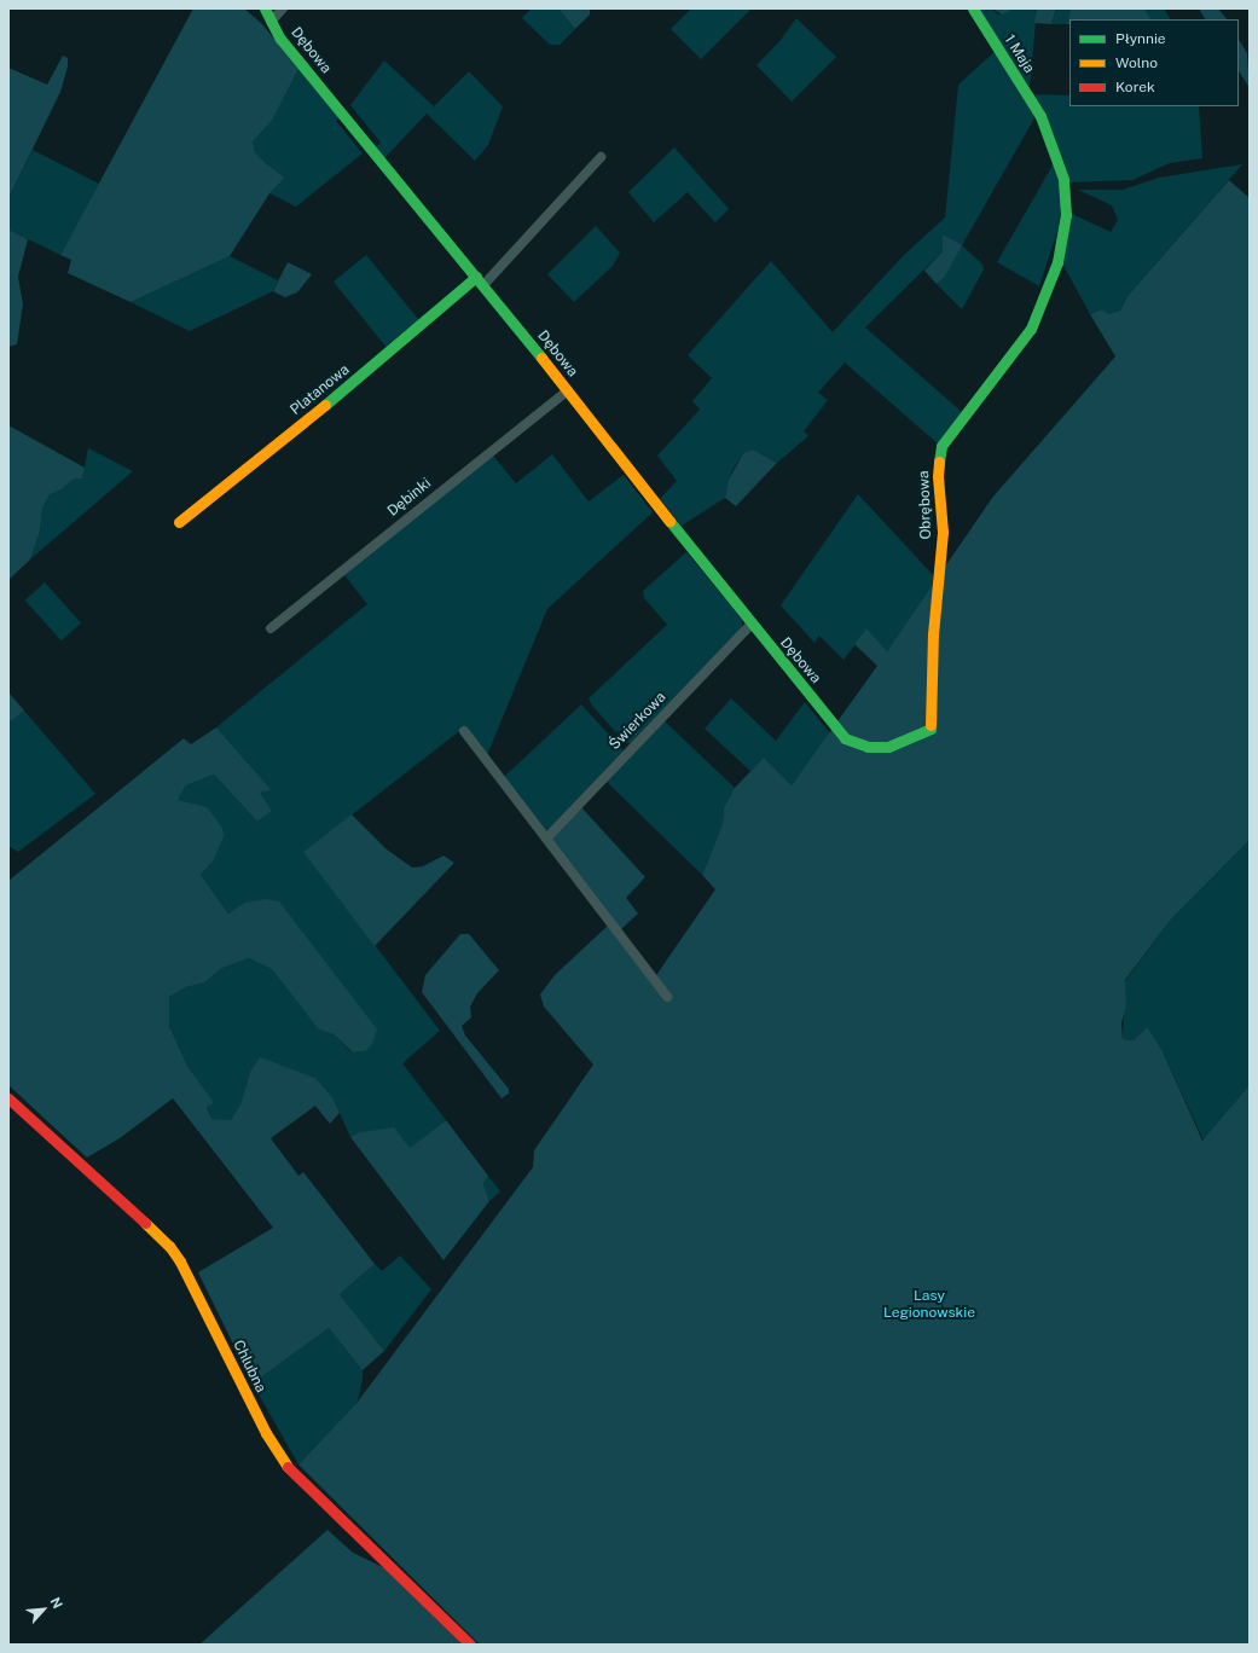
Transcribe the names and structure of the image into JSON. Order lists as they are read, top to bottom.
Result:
{
  "streets": {
    "street": [
      "Dębowa",
      "1 Maja",
      "Platanowa",
      "Dębinki",
      "Obrębowa",
      "Świerkowa",
      "Chlubna"
    ]
  },
  "crossings": [
    ["Dębowa", "Platanowa"],
    ["Dębowa", "Dębinki"],
    ["Dębowa", "Obrębowa"],
    ["Dębowa", "Świerkowa"],
    ["1 Maja", "Obrębowa"]
  ],
  "parks": ["Lasy Legionowskie"],
  "legend": ["Płynnie", "Wolno", "Korek"],
  "north": "top right"
}
